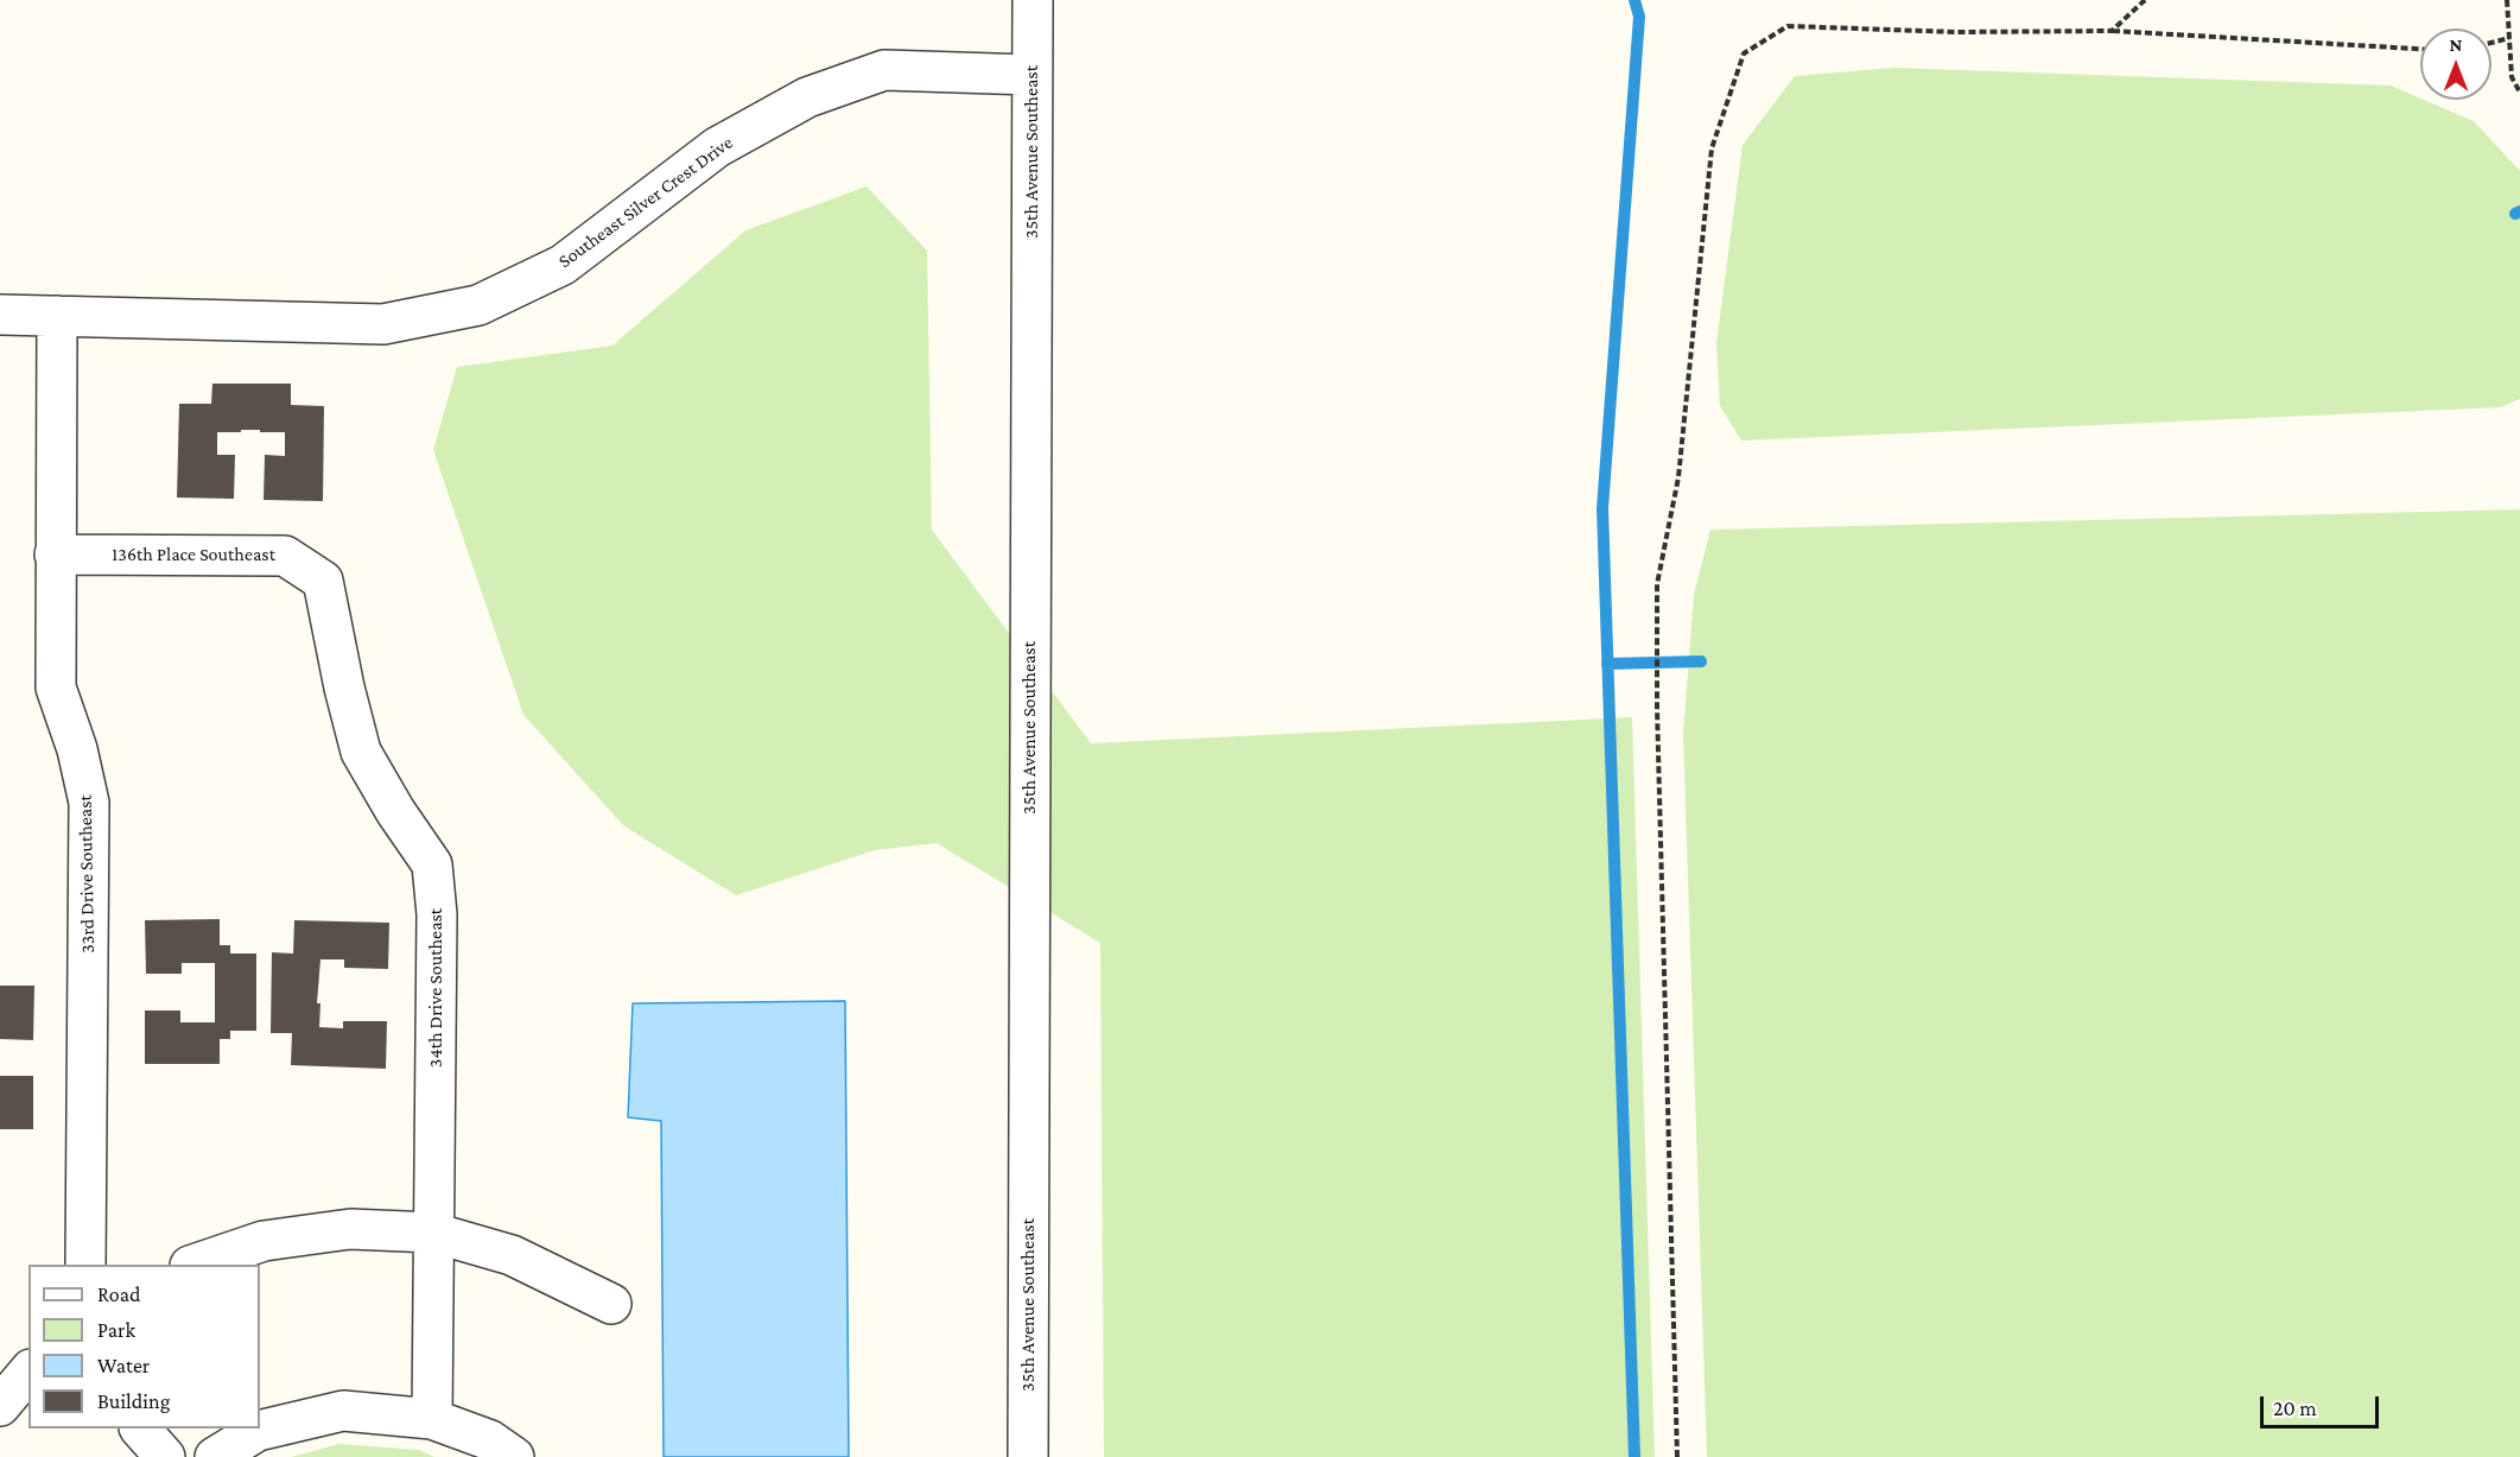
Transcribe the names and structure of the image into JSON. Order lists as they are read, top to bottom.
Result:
{
  "streets": {
    "street": [
      "35th Avenue Southeast",
      "Southeast Silver Crest Drive",
      "136th Place Southeast",
      "33rd Drive Southeast",
      "34th Drive Southeast"
    ]
  },
  "crossings": [
    ["35th Avenue Southeast", "Southeast Silver Crest Drive"],
    ["Southeast Silver Crest Drive", "33rd Drive Southeast"],
    ["136th Place Southeast", "33rd Drive Southeast"],
    ["136th Place Southeast", "34th Drive Southeast"]
  ],
  "legend": [
    "Road",
    "Park",
    "Water",
    "Building"
  ],
  "scale_bar": "20 m",
  "north": "top"
}
